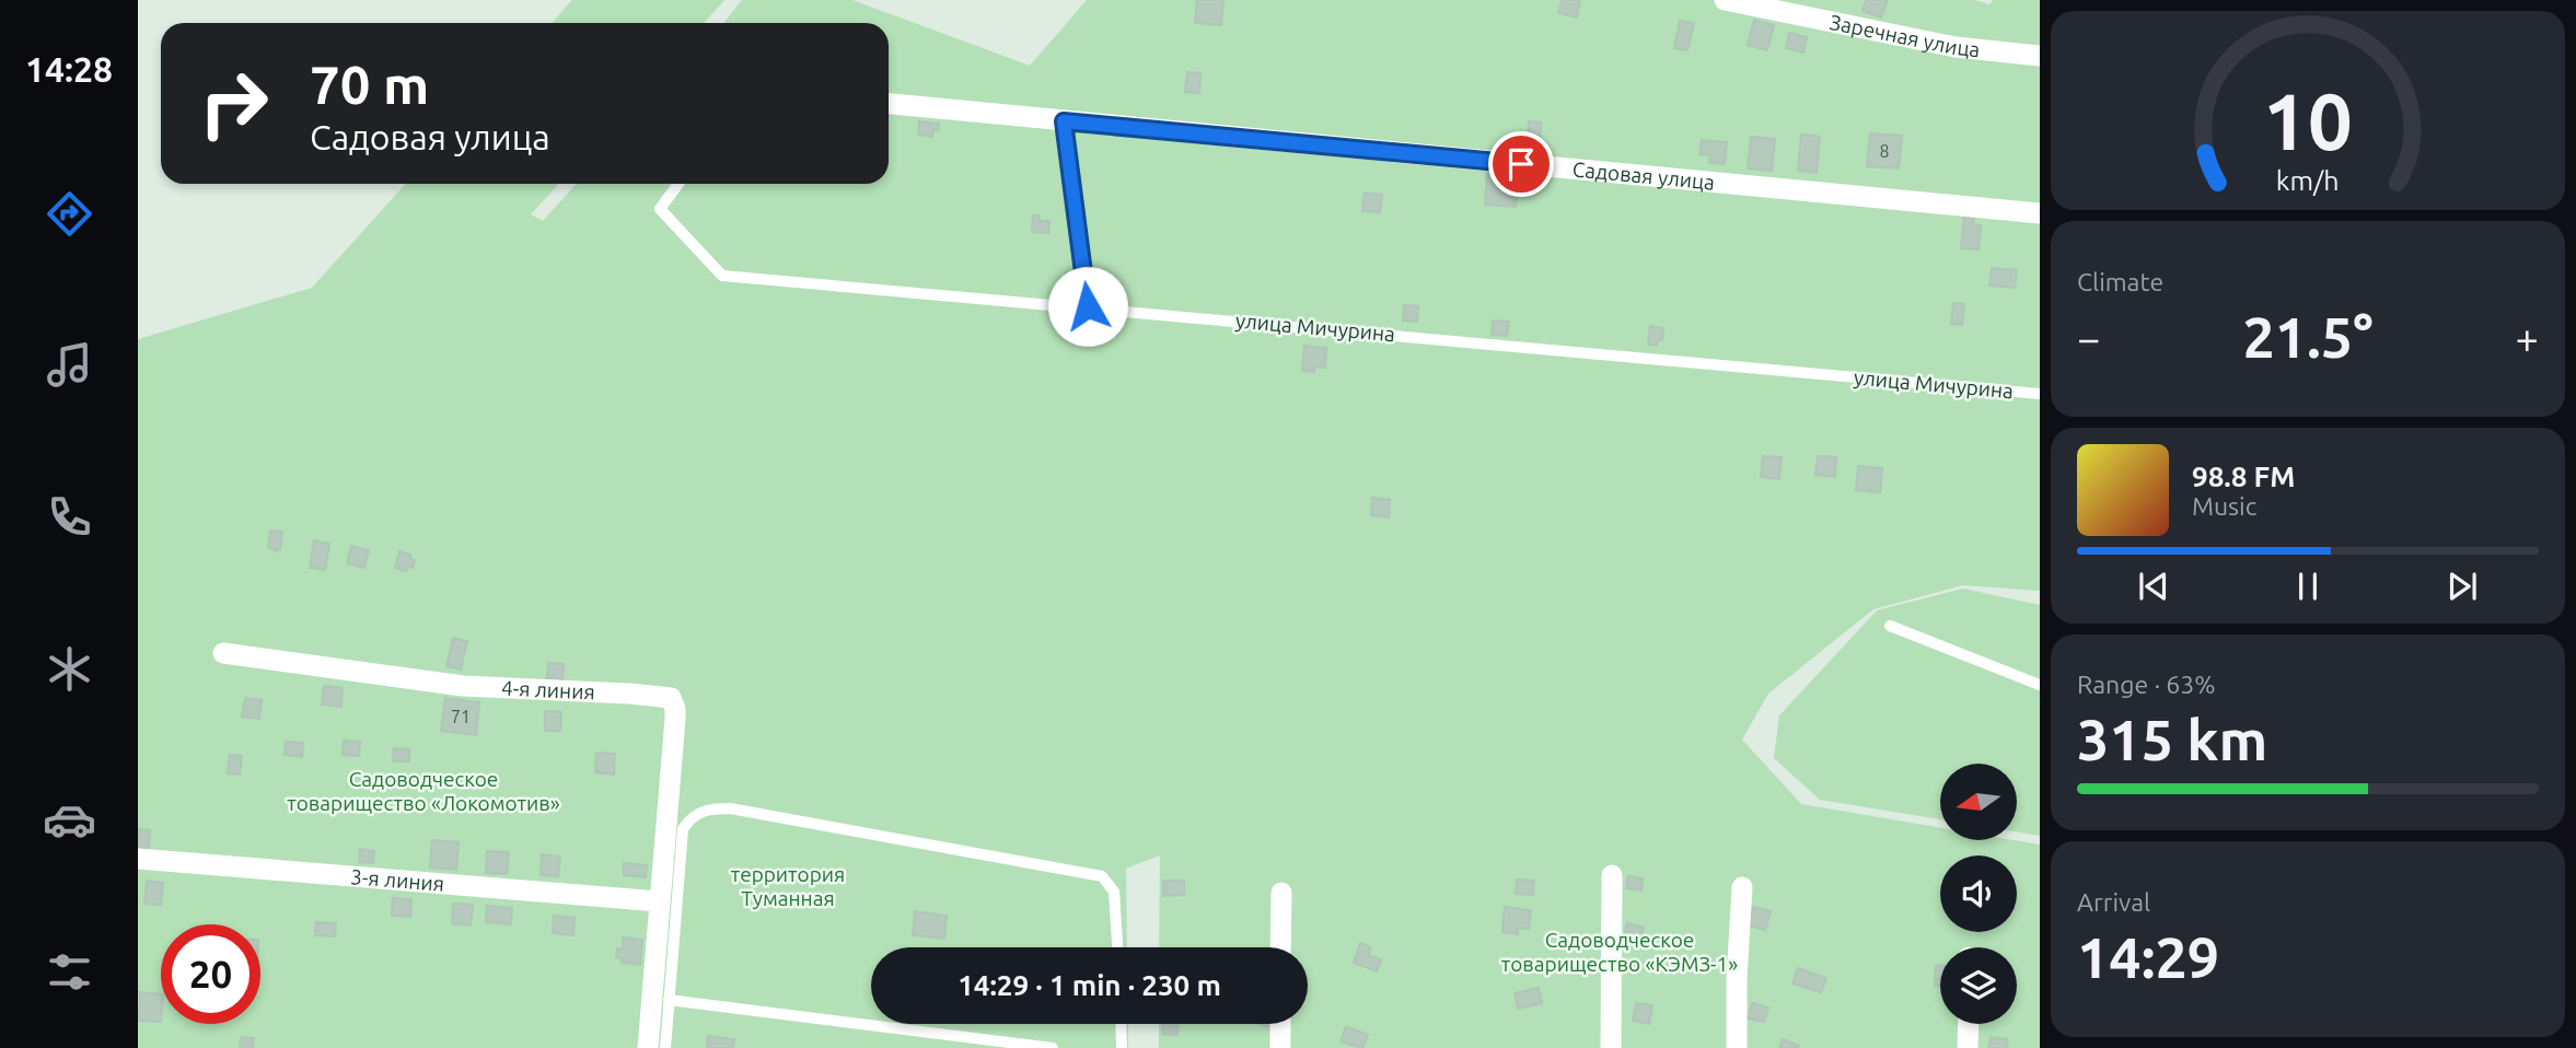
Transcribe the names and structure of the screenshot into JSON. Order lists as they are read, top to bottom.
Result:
{
  "streets": {
    "street": [
      "Заречная улица",
      "Садовая улица",
      "4-я линия",
      "3-я линия"
    ],
    "lane": ["улица Мичурина"]
  },
  "crossings": [
    ["4-я линия", "3-я линия"]
  ],
  "parks": ["Садоводческое товарищество «Локомотив»", "территория Туманная", "Садоводческое товарищество «КЭМЗ-1»"],
  "house_numbers": ["8", "71"],
  "north": "left",
  "page": {
    "tabs": "14:28",
    "turn": ["70 m", "Садовая улица"],
    "tile": [
      "Climate",
      ["Range · 63%", "315 km"],
      ["Arrival", "14:29"]
    ],
    "heat": ["−", "21.5°", "+"],
    "song": ["98.8 FM", "Music"],
    "limit": "20",
    "trip": "14:29 · 1 min · 230 m",
    "gauge": ["10", "km/h"]
  }
}
